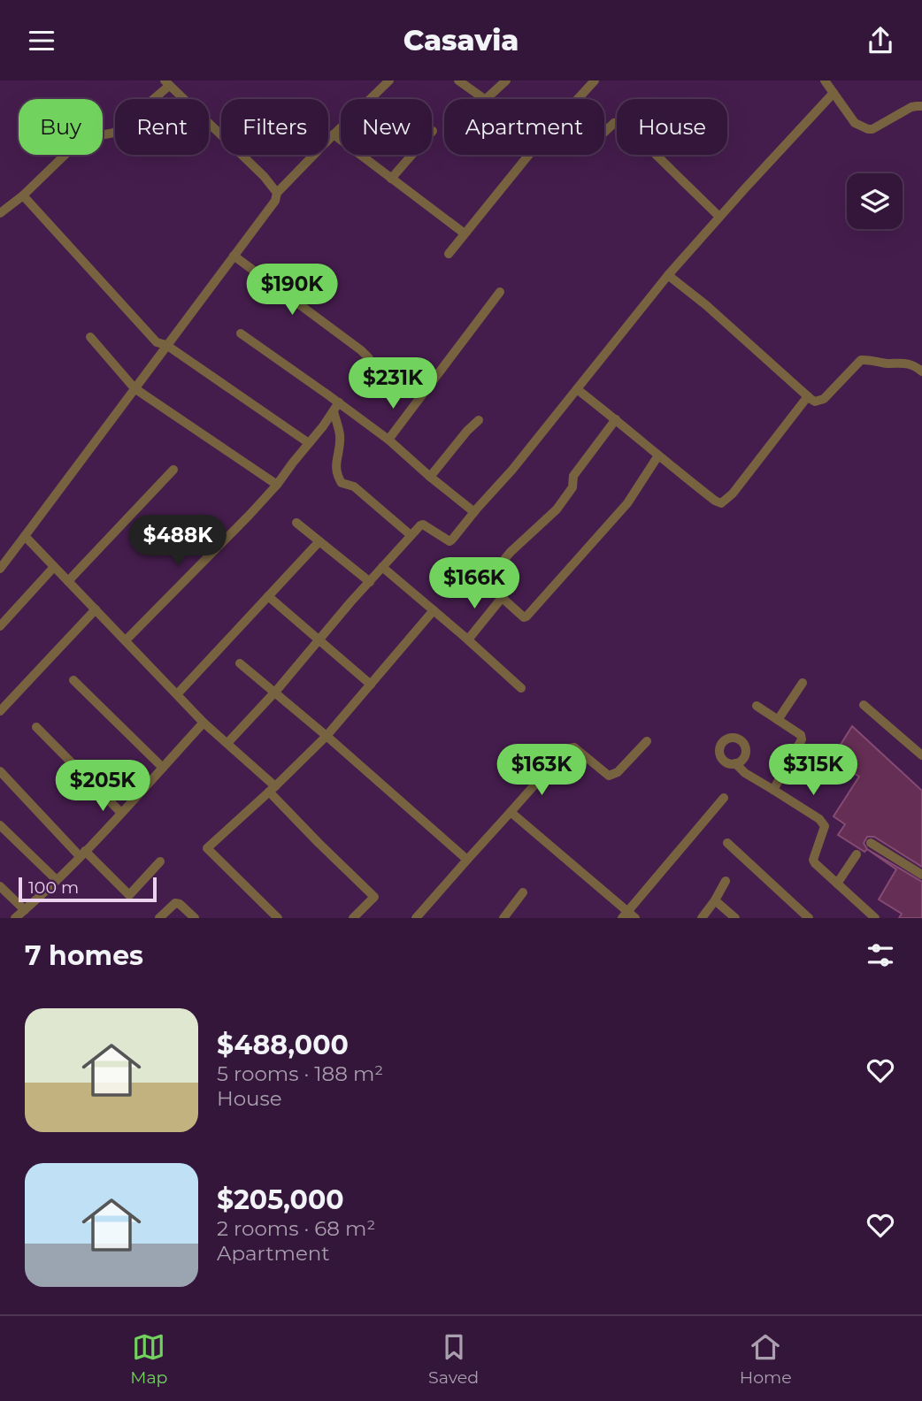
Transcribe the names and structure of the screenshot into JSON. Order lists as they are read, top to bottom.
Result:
{
  "scale_bar": "100 m",
  "page": {
    "header": "Casavia",
    "chip": [
      "Buy",
      "Rent",
      "Filters",
      "New",
      "Apartment",
      "House"
    ],
    "price": [
      "$190K",
      "$231K",
      "$488K",
      "$166K",
      "$163K",
      "$315K",
      "$205K"
    ],
    "scale": "100 m",
    "heading": "7 homes",
    "list": [
      {
        "name": "$488,000",
        "note": "5 rooms · 188 m² · House"
      },
      {
        "name": "$205,000",
        "note": "2 rooms · 68 m² · Apartment"
      }
    ],
    "tabs": ["Map", "Saved", "Home"]
  }
}
